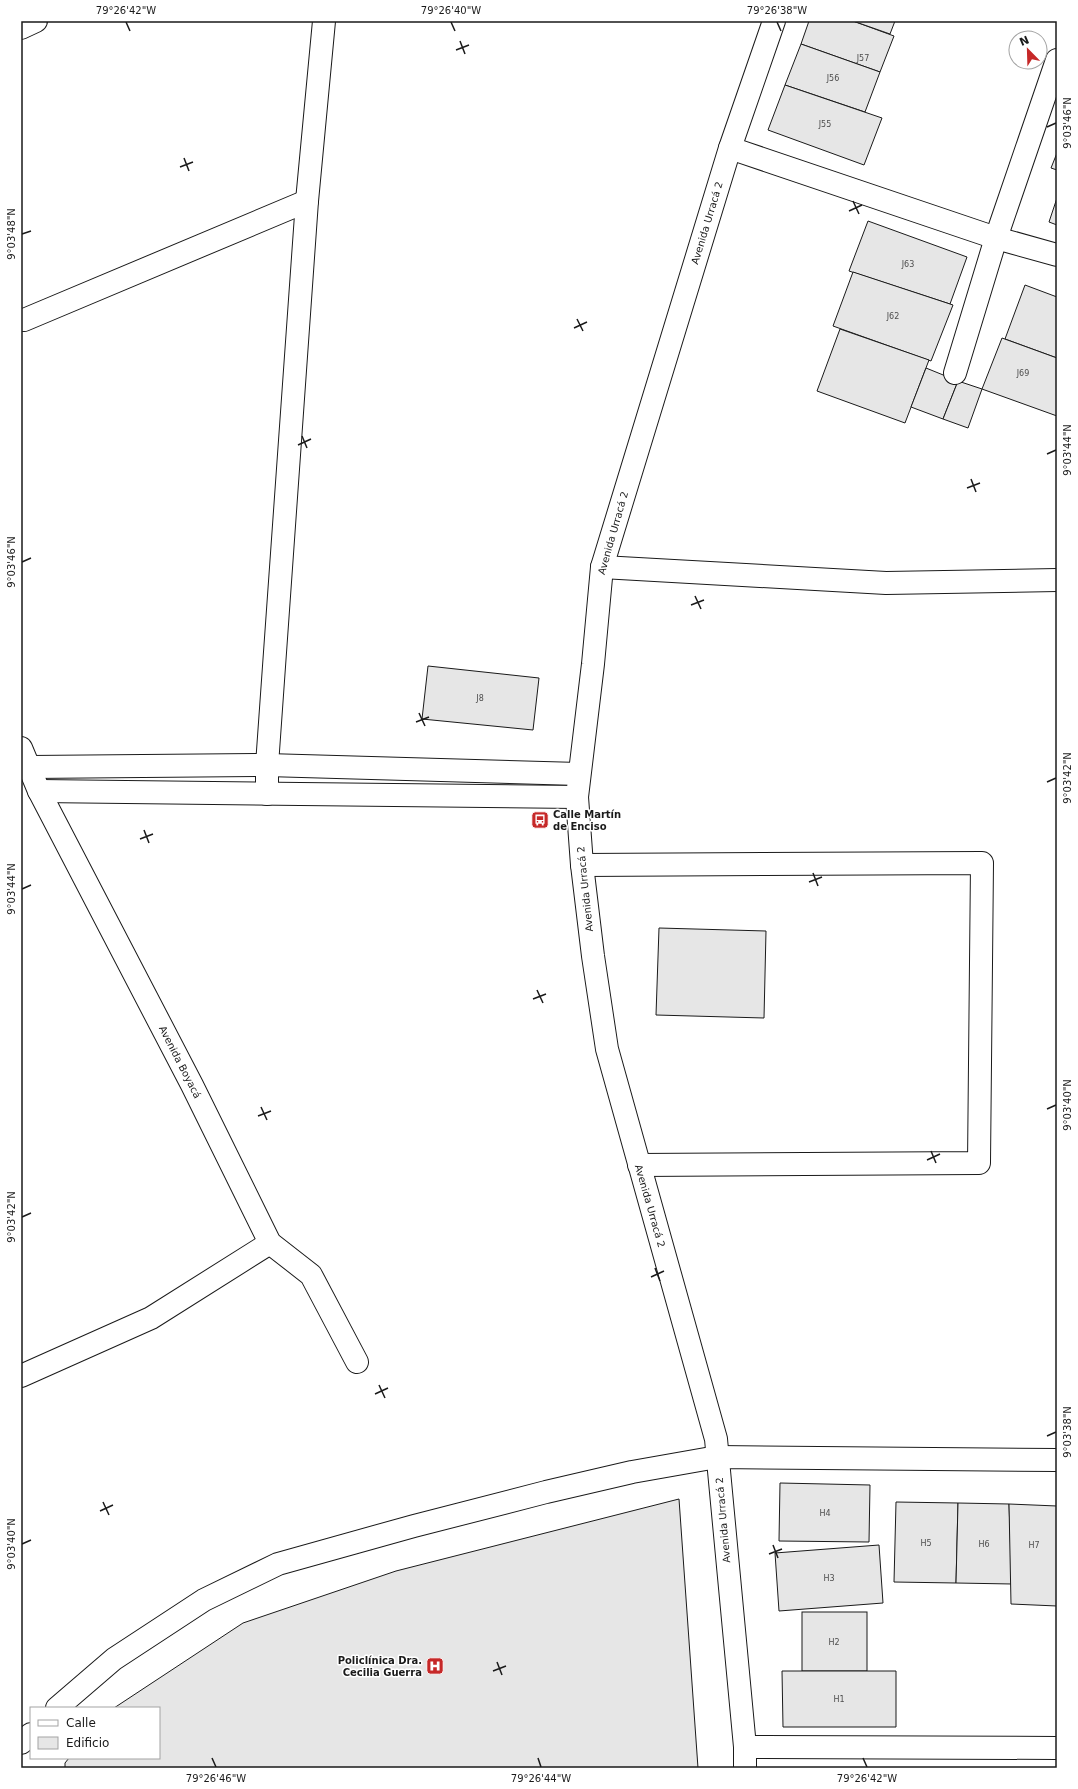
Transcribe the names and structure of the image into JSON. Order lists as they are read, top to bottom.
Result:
{
  "streets": {
    "street": ["Avenida Urracá 2", "Avenida Boyacá"]
  },
  "places": {
    "bus stop": ["Calle Martín de Enciso"],
    "hospital": ["Policlínica Dra. Cecilia Guerra"]
  },
  "house_numbers": [
    "J57",
    "J56",
    "J55",
    "J63",
    "J62",
    "J69",
    "J8",
    "H4",
    "H5",
    "H6",
    "H7",
    "H3",
    "H2",
    "H1"
  ],
  "legend": ["Calle", "Edificio"],
  "north": "top left",
  "coordinates": [
    "79°26'42\"W",
    "79°26'40\"W",
    "79°26'38\"W",
    "9°03'46\"N",
    "9°03'48\"N",
    "9°03'44\"N",
    "9°03'42\"N",
    "9°03'40\"N",
    "9°03'38\"N",
    "79°26'46\"W",
    "79°26'44\"W"
  ]
}
